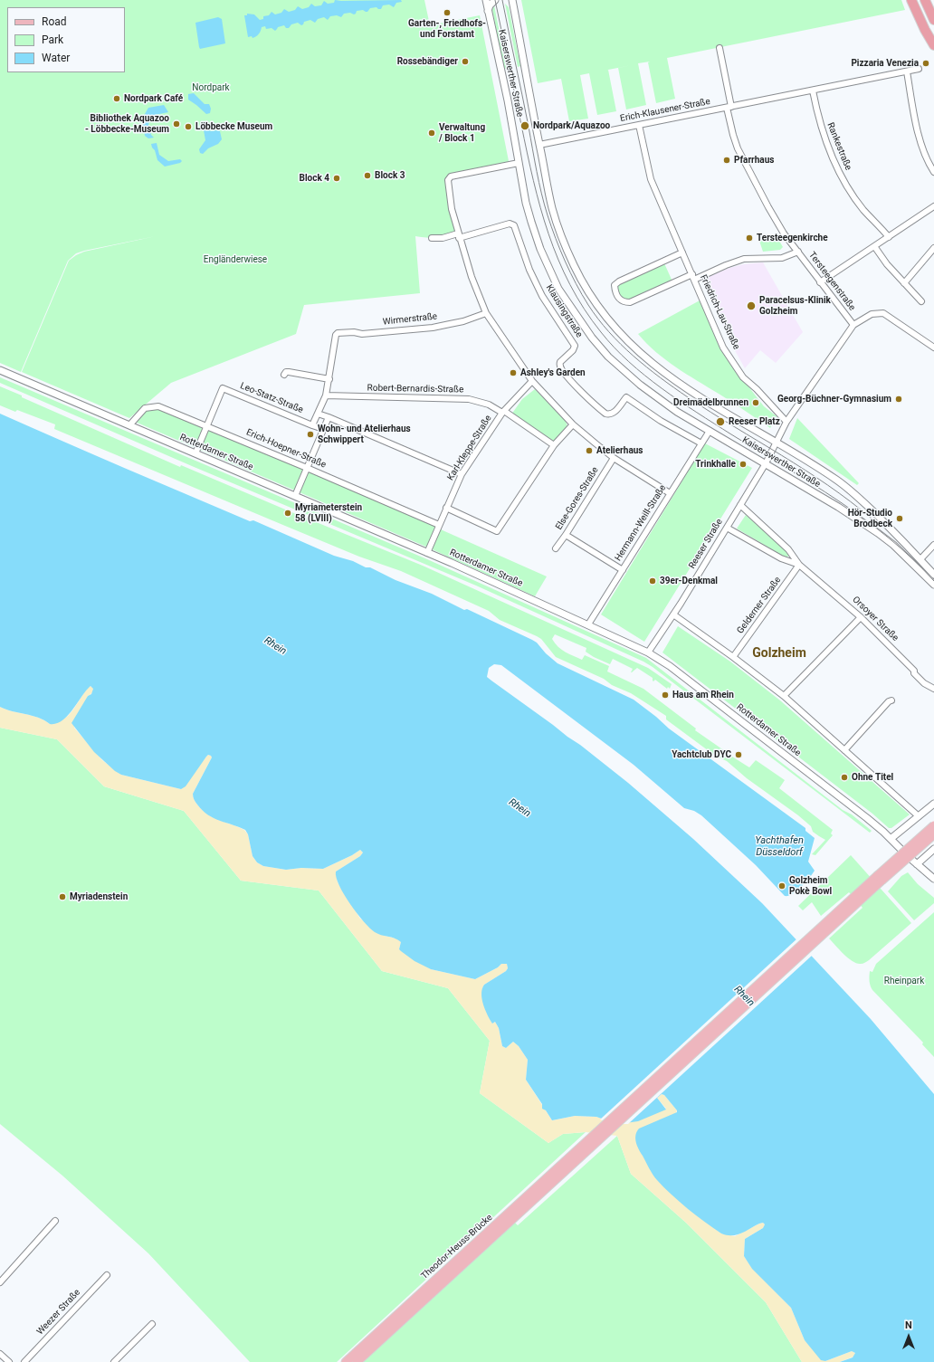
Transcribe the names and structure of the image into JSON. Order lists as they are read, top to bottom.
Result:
{
  "streets": {
    "main road": ["Theodor-Heuss-Brücke"],
    "street": [
      "Kaiserswerther Straße",
      "Erich-Klausener-Straße",
      "Rankestraße",
      "Tersteegenstraße",
      "Klausingstraße",
      "Friedrich-Lau-Straße",
      "Wirmerstraße",
      "Robert-Bernardis-Straße",
      "Leo-Statz-Straße",
      "Karl-Kleppe-Straße",
      "Erich-Hoepner-Straße",
      "Rotterdamer Straße",
      "Else-Gores-Straße",
      "Hermann-Weill-Straße",
      "Reeser Straße",
      "Gelderner Straße",
      "Orsoyer Straße",
      "Weezer Straße"
    ]
  },
  "crossings": [
    ["Kaiserswerther Straße", "Erich-Klausener-Straße"],
    ["Kaiserswerther Straße", "Hermann-Weill-Straße"],
    ["Kaiserswerther Straße", "Reeser Straße"],
    ["Erich-Klausener-Straße", "Rankestraße"],
    ["Erich-Klausener-Straße", "Tersteegenstraße"],
    ["Erich-Klausener-Straße", "Friedrich-Lau-Straße"],
    ["Tersteegenstraße", "Reeser Straße"],
    ["Klausingstraße", "Hermann-Weill-Straße"],
    ["Friedrich-Lau-Straße", "Reeser Straße"],
    ["Robert-Bernardis-Straße", "Karl-Kleppe-Straße"],
    ["Leo-Statz-Straße", "Erich-Hoepner-Straße"],
    ["Karl-Kleppe-Straße", "Erich-Hoepner-Straße"],
    ["Karl-Kleppe-Straße", "Rotterdamer Straße"],
    ["Erich-Hoepner-Straße", "Rotterdamer Straße"],
    ["Rotterdamer Straße", "Hermann-Weill-Straße"],
    ["Rotterdamer Straße", "Reeser Straße"],
    ["Reeser Straße", "Orsoyer Straße"],
    ["Gelderner Straße", "Orsoyer Straße"]
  ],
  "districts": ["Golzheim"],
  "water": ["Rhein", "Yachthafen Düsseldorf"],
  "parks": ["Nordpark", "Engländerwiese", "Rheinpark"],
  "places": [
    "Garten-, Friedhofs- und Forstamt",
    "Rossebändiger",
    "Pizzaria Venezia",
    "Nordpark Café",
    "Bibliothek Aquazoo - Löbbecke-Museum",
    "Nordpark/Aquazoo",
    "Löbbecke Museum",
    "Verwaltung / Block 1",
    "Pfarrhaus",
    "Block 3",
    "Block 4",
    "Tersteegenkirche",
    "Paracelsus-Klinik Golzheim",
    "Ashley's Garden",
    "Georg-Büchner-Gymnasium",
    "Dreimädelbrunnen",
    "Reeser Platz",
    "Wohn- und Atelierhaus Schwippert",
    "Atelierhaus",
    "Trinkhalle",
    "Myriameterstein 58 (LVIII)",
    "Hör-Studio Brodbeck",
    "39er-Denkmal",
    "Haus am Rhein",
    "Yachtclub DYC",
    "Ohne Titel",
    "Golzheim Pokè Bowl",
    "Myriadenstein"
  ],
  "legend": ["Road", "Park", "Water"],
  "north": "top"
}
